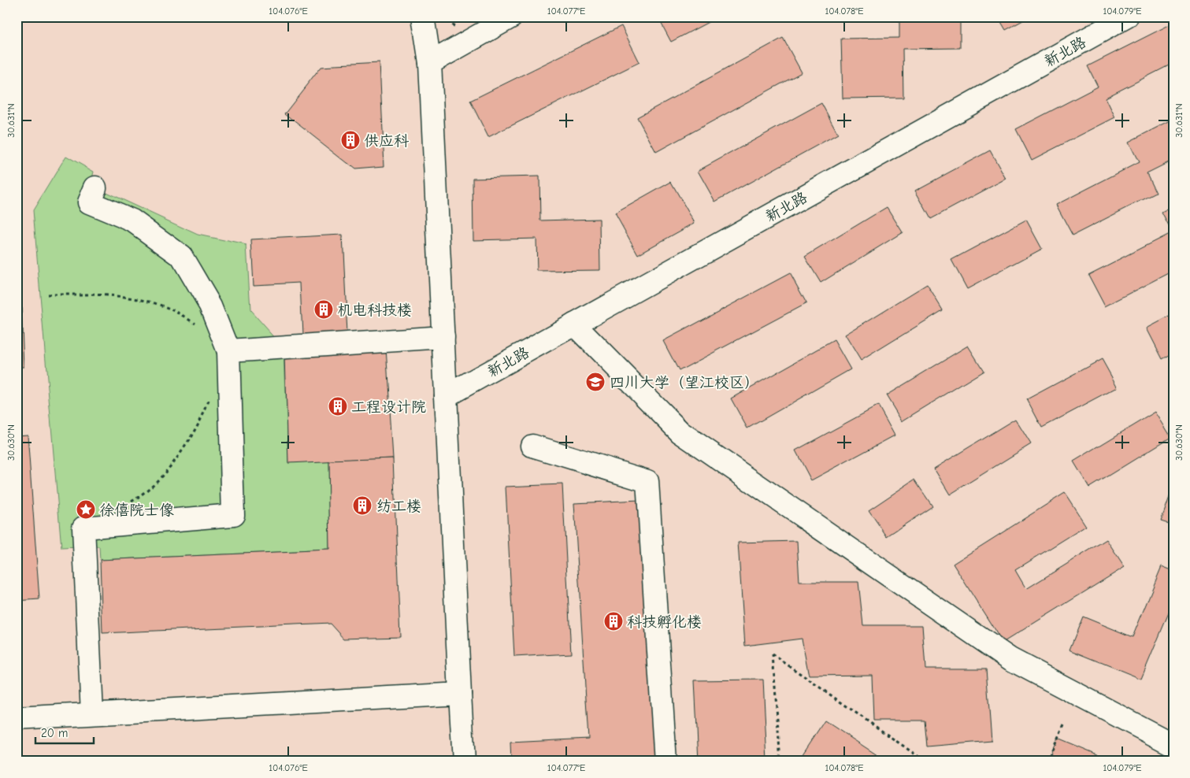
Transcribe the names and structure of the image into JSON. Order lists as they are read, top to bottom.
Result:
{
  "streets": {
    "street": ["新北路"]
  },
  "places": {
    "building": [
      "供应科",
      "机电科技楼",
      "工程设计院",
      "纺工楼",
      "科技孵化楼"
    ],
    "school or university": ["四川大学（望江校区）"],
    "place": ["徐僖院士像"]
  },
  "scale_bar": "20 m",
  "coordinates": [
    "104.076°E",
    "104.077°E",
    "104.078°E",
    "104.079°E",
    "30.631°N",
    "30.630°N"
  ]
}
